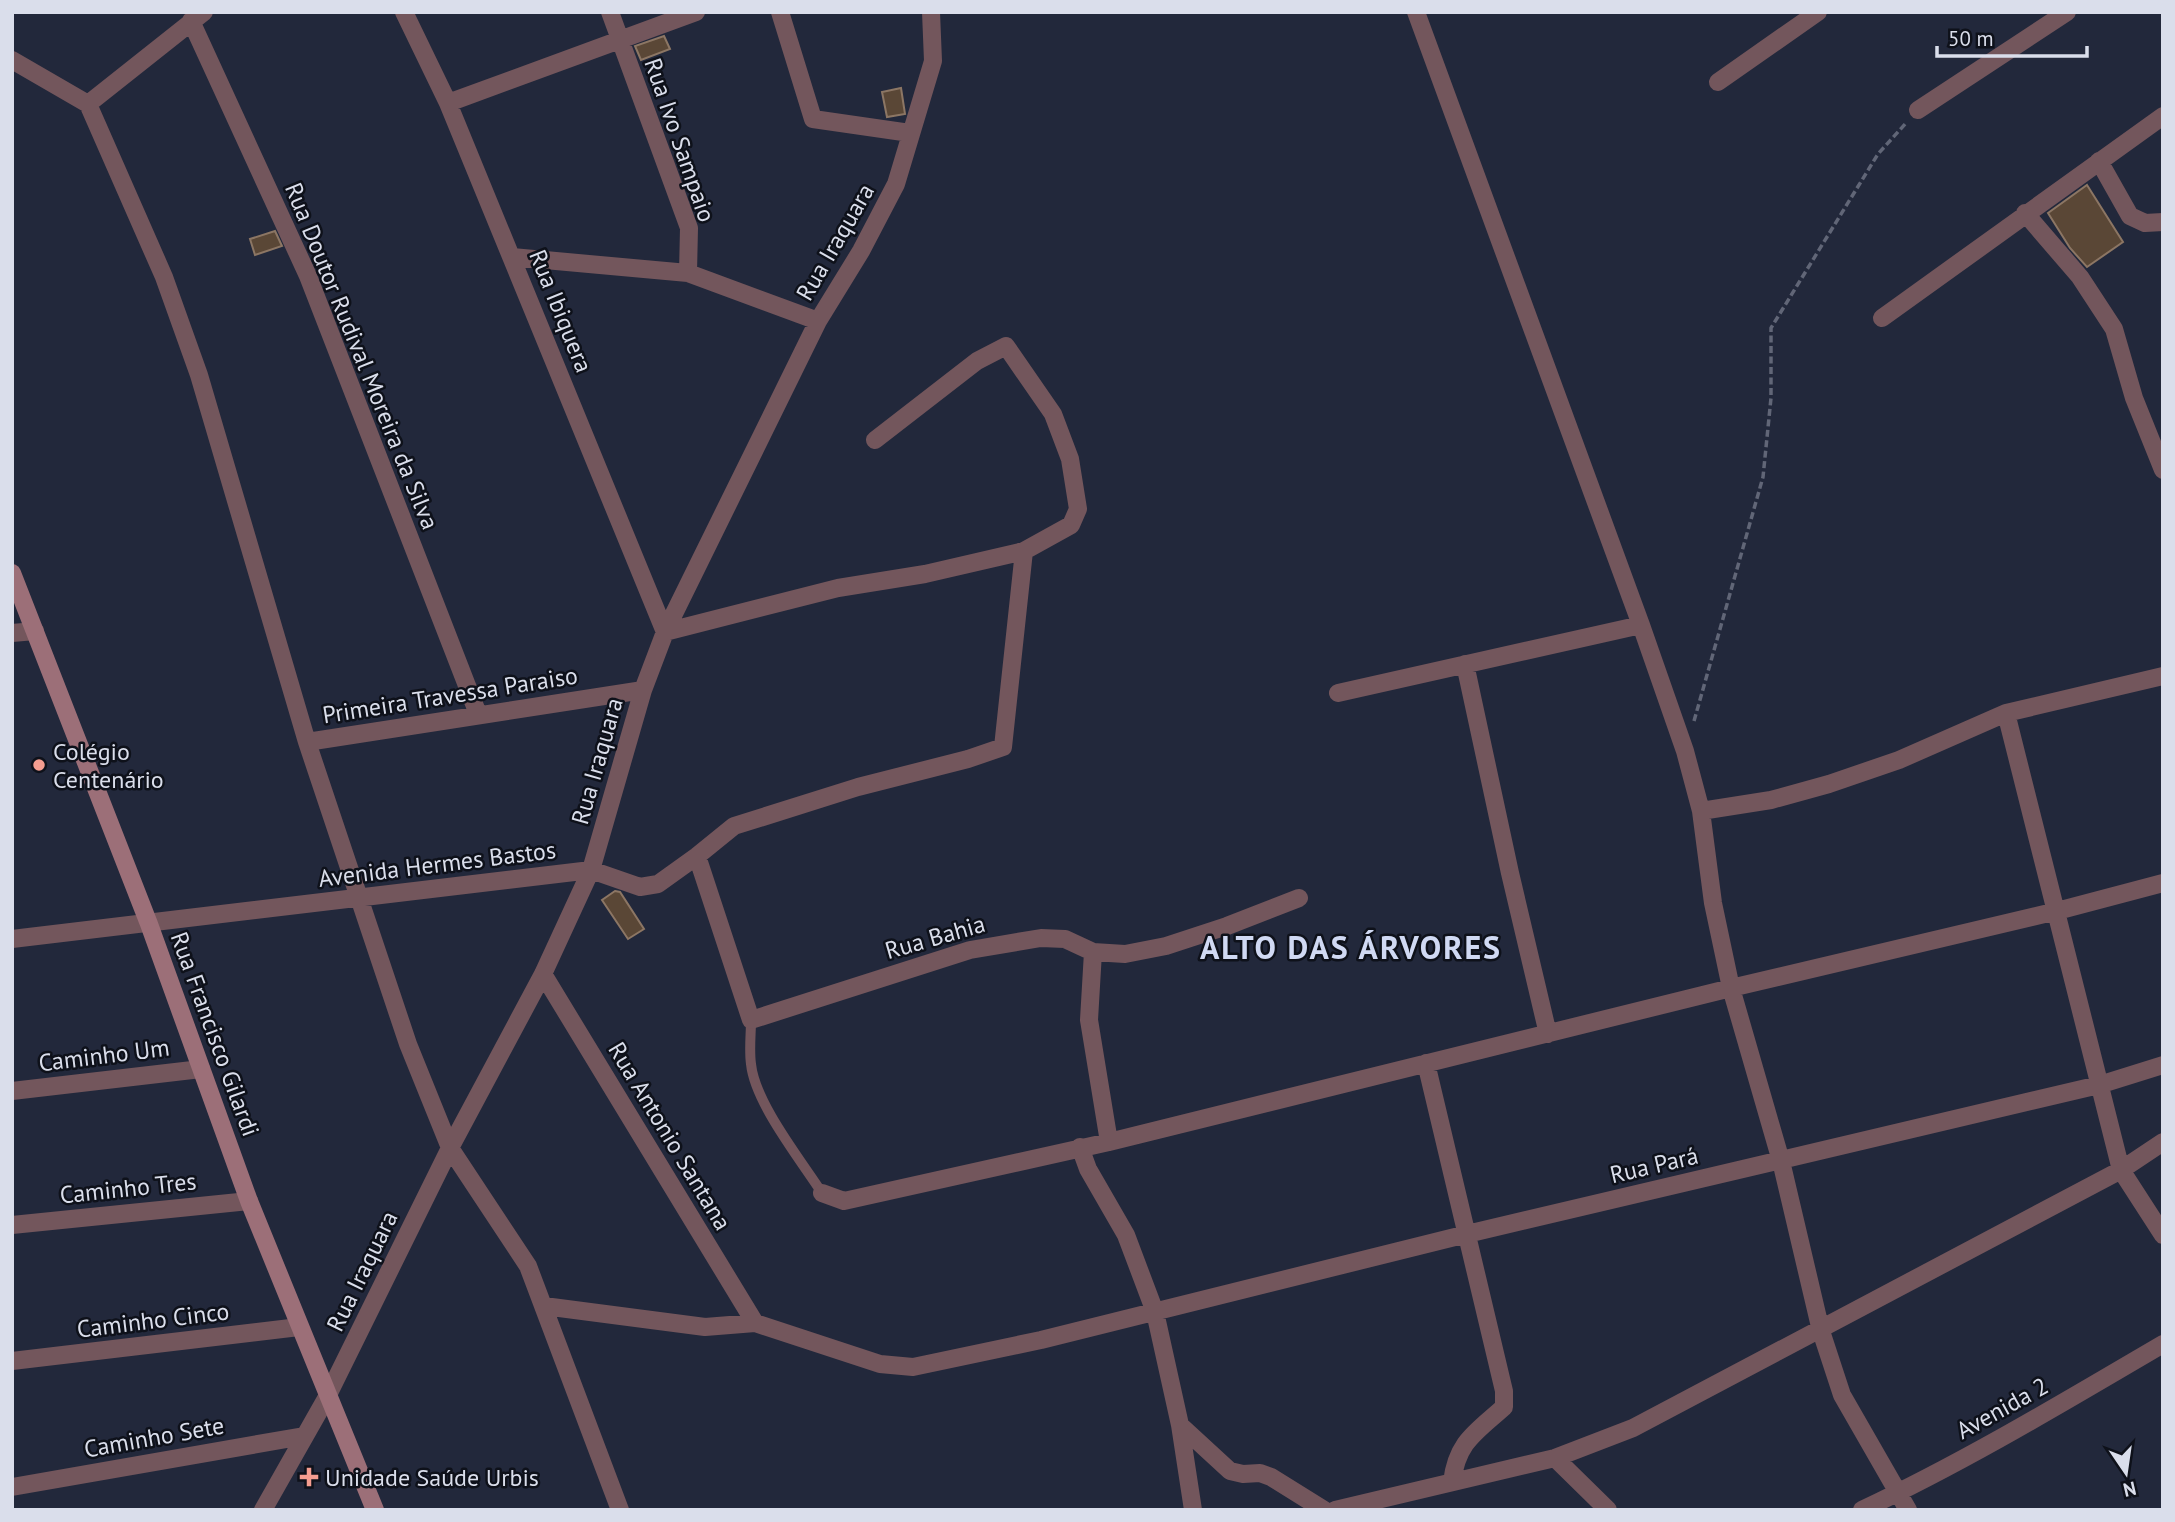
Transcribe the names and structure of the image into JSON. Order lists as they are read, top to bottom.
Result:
{
  "streets": {
    "street": [
      "Rua Ivo Sampaio",
      "Rua Iraquara",
      "Rua Ibiquera",
      "Rua Doutor Rudival Moreira da Silva",
      "Primeira Travessa Paraiso",
      "Avenida Hermes Bastos",
      "Rua Bahia",
      "Rua Francisco Gilardi",
      "Caminho Um",
      "Rua Antonio Santana",
      "Rua Pará",
      "Caminho Tres",
      "Caminho Cinco",
      "Avenida 2",
      "Caminho Sete"
    ]
  },
  "crossings": [
    ["Rua Iraquara", "Rua Ibiquera"],
    ["Rua Iraquara", "Primeira Travessa Paraiso"],
    ["Rua Iraquara", "Avenida Hermes Bastos"],
    ["Rua Iraquara", "Rua Francisco Gilardi"],
    ["Rua Iraquara", "Rua Antonio Santana"],
    ["Rua Iraquara", "Caminho Sete"],
    ["Rua Doutor Rudival Moreira da Silva", "Primeira Travessa Paraiso"],
    ["Avenida Hermes Bastos", "Rua Francisco Gilardi"],
    ["Rua Francisco Gilardi", "Caminho Um"],
    ["Rua Francisco Gilardi", "Caminho Tres"],
    ["Rua Francisco Gilardi", "Caminho Cinco"],
    ["Rua Antonio Santana", "Rua Pará"]
  ],
  "districts": ["ALTO DAS ÁRVORES"],
  "places": {
    "other": ["Colégio Centenário"],
    "health": ["Unidade Saúde Urbis"]
  },
  "scale_bar": "50 m",
  "north": "bottom"
}
